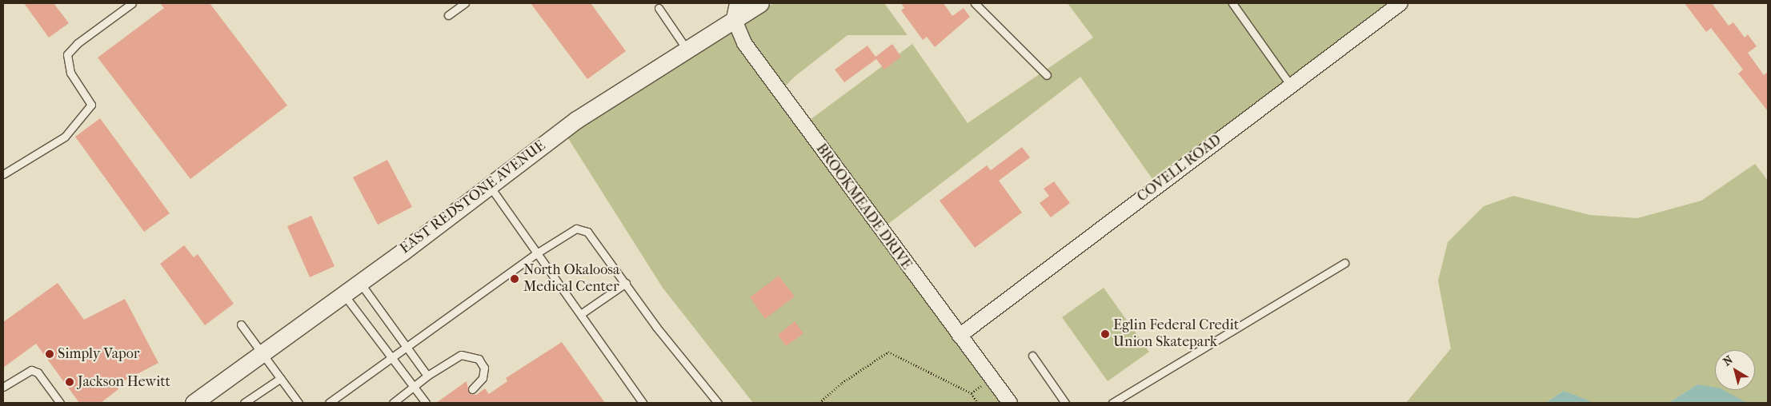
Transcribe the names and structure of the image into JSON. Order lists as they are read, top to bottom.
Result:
{
  "streets": {
    "street": ["COVELL ROAD", "EAST REDSTONE AVENUE", "BROOKMEADE DRIVE"]
  },
  "crossings": [
    ["COVELL ROAD", "BROOKMEADE DRIVE"],
    ["EAST REDSTONE AVENUE", "BROOKMEADE DRIVE"]
  ],
  "places": [
    "North Okaloosa Medical Center",
    "Eglin Federal Credit Union Skatepark",
    "Simply Vapor",
    "Jackson Hewitt"
  ],
  "north": "top left"
}
